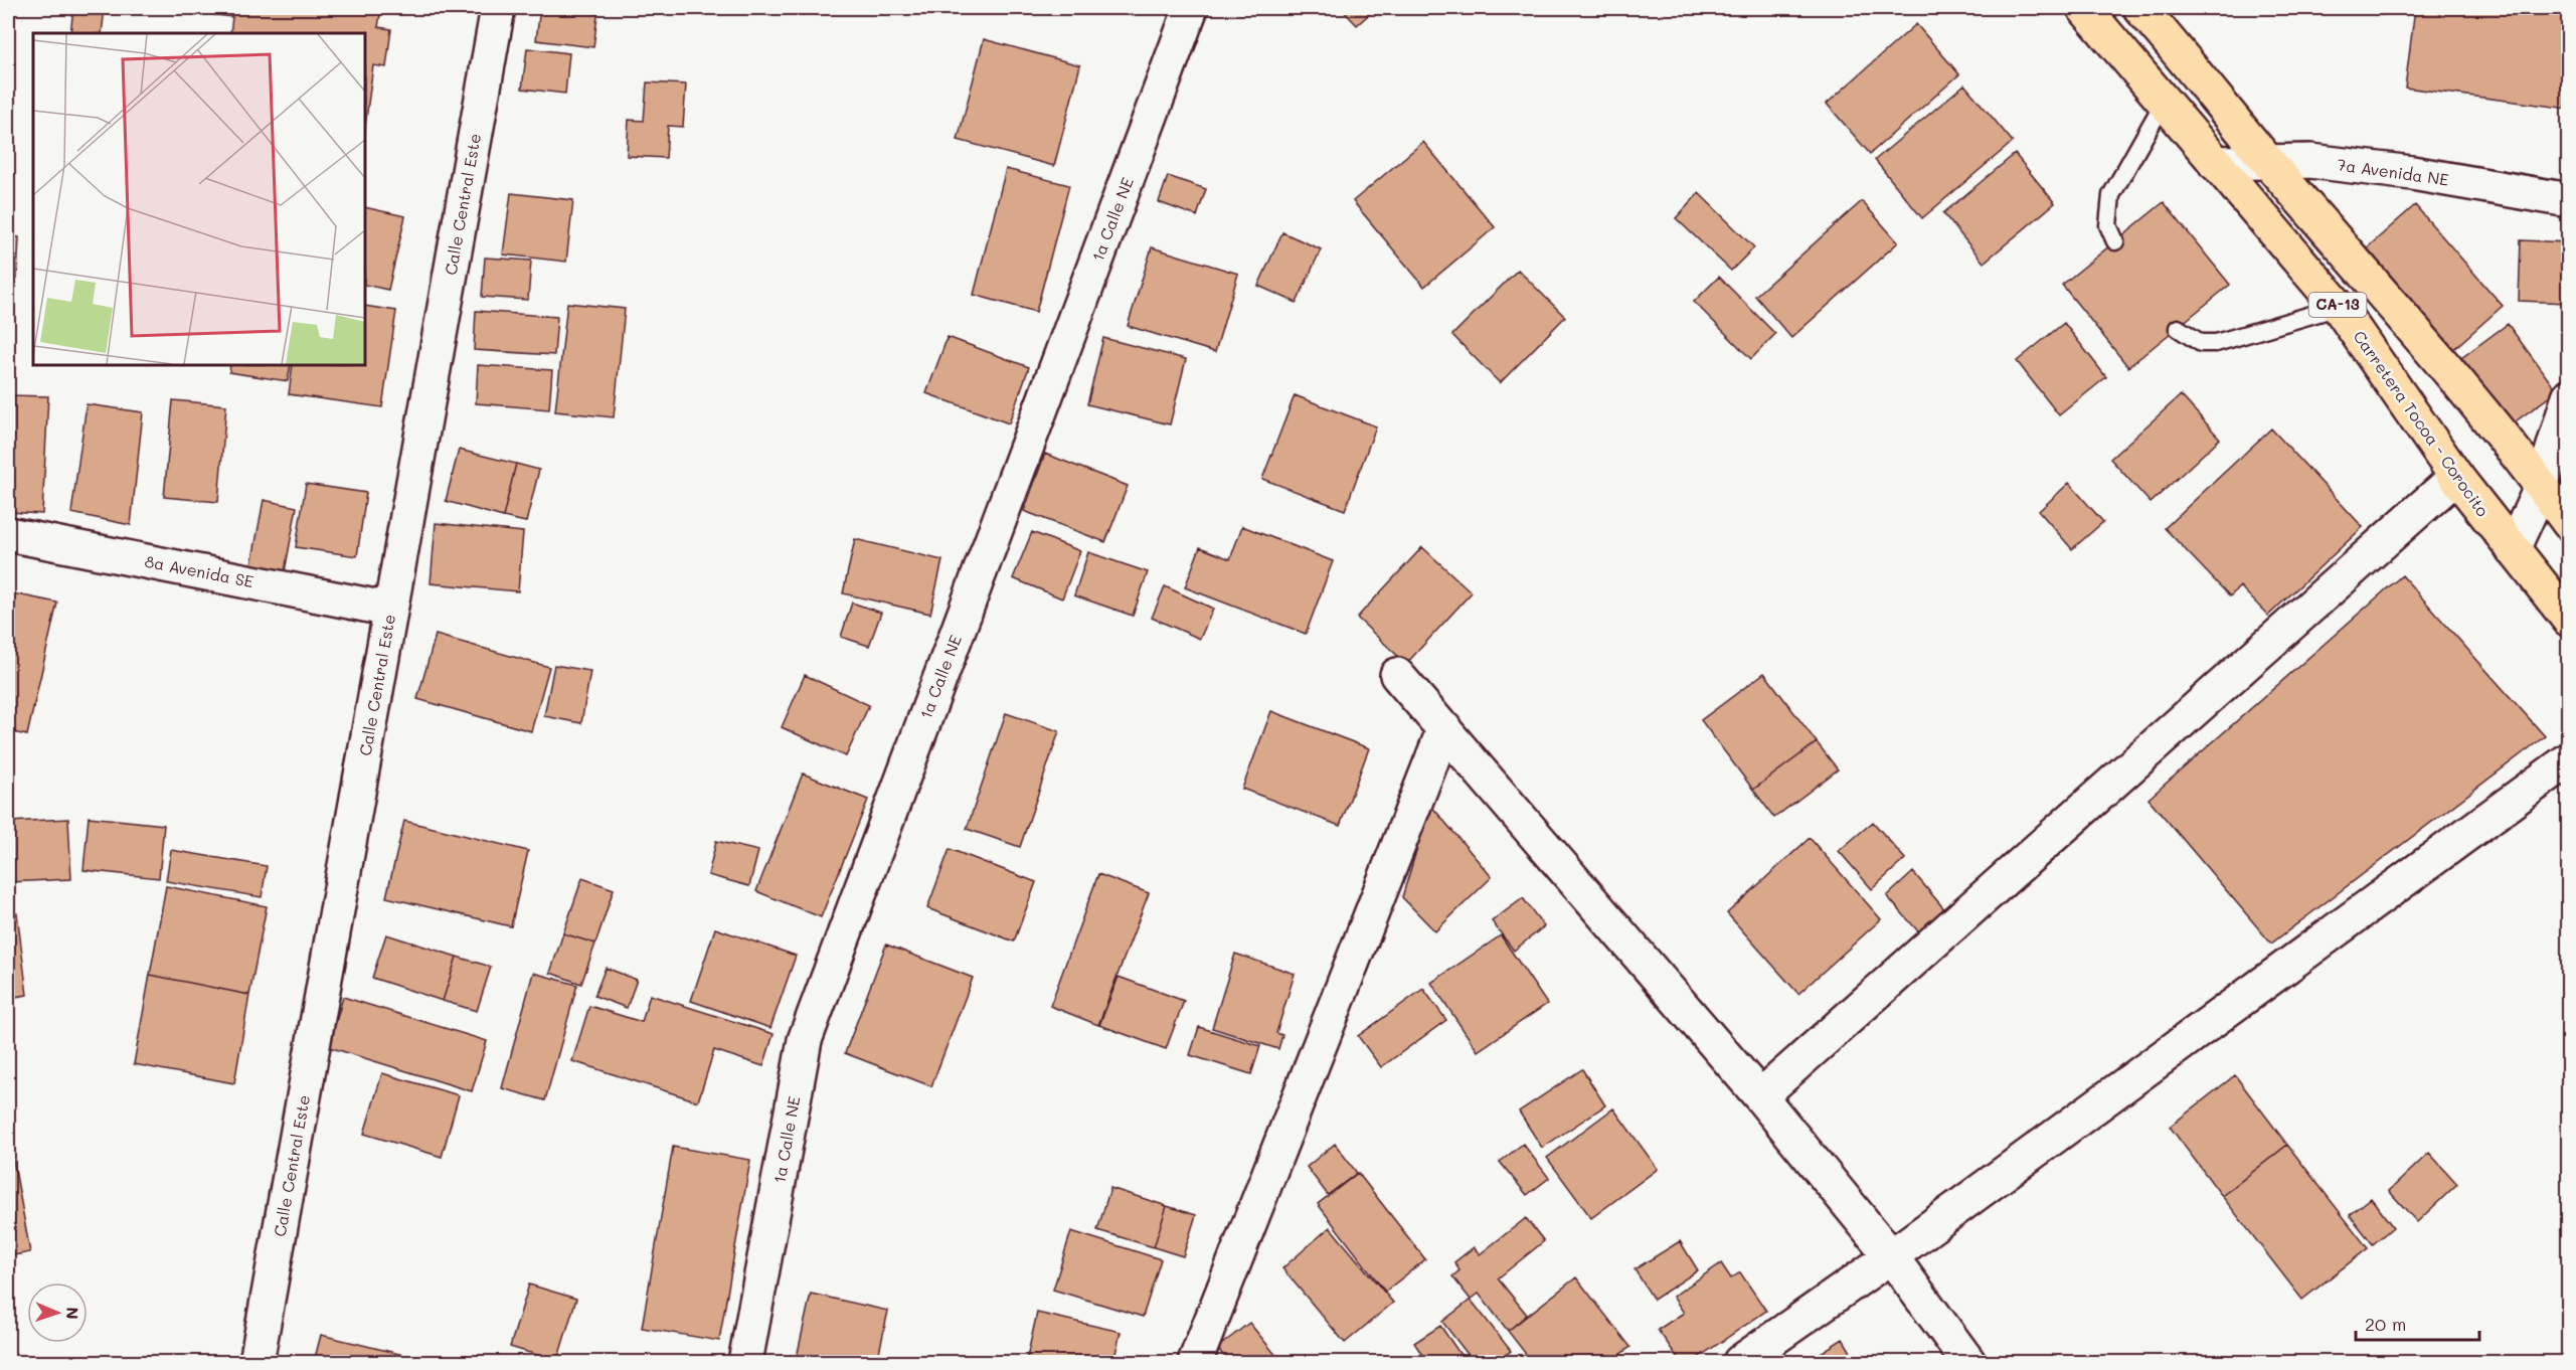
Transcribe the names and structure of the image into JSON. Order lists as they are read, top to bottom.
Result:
{
  "streets": {
    "main road": ["CA-13", "Carretera Tocoa - Corocito"],
    "street": [
      "7a Avenida NE",
      "Calle Central Este",
      "1a Calle NE",
      "8a Avenida SE"
    ]
  },
  "crossings": [
    ["7a Avenida NE", "CA-13"],
    ["7a Avenida NE", "Carretera Tocoa - Corocito"],
    ["Calle Central Este", "8a Avenida SE"]
  ],
  "scale_bar": "20 m",
  "north": "right"
}
